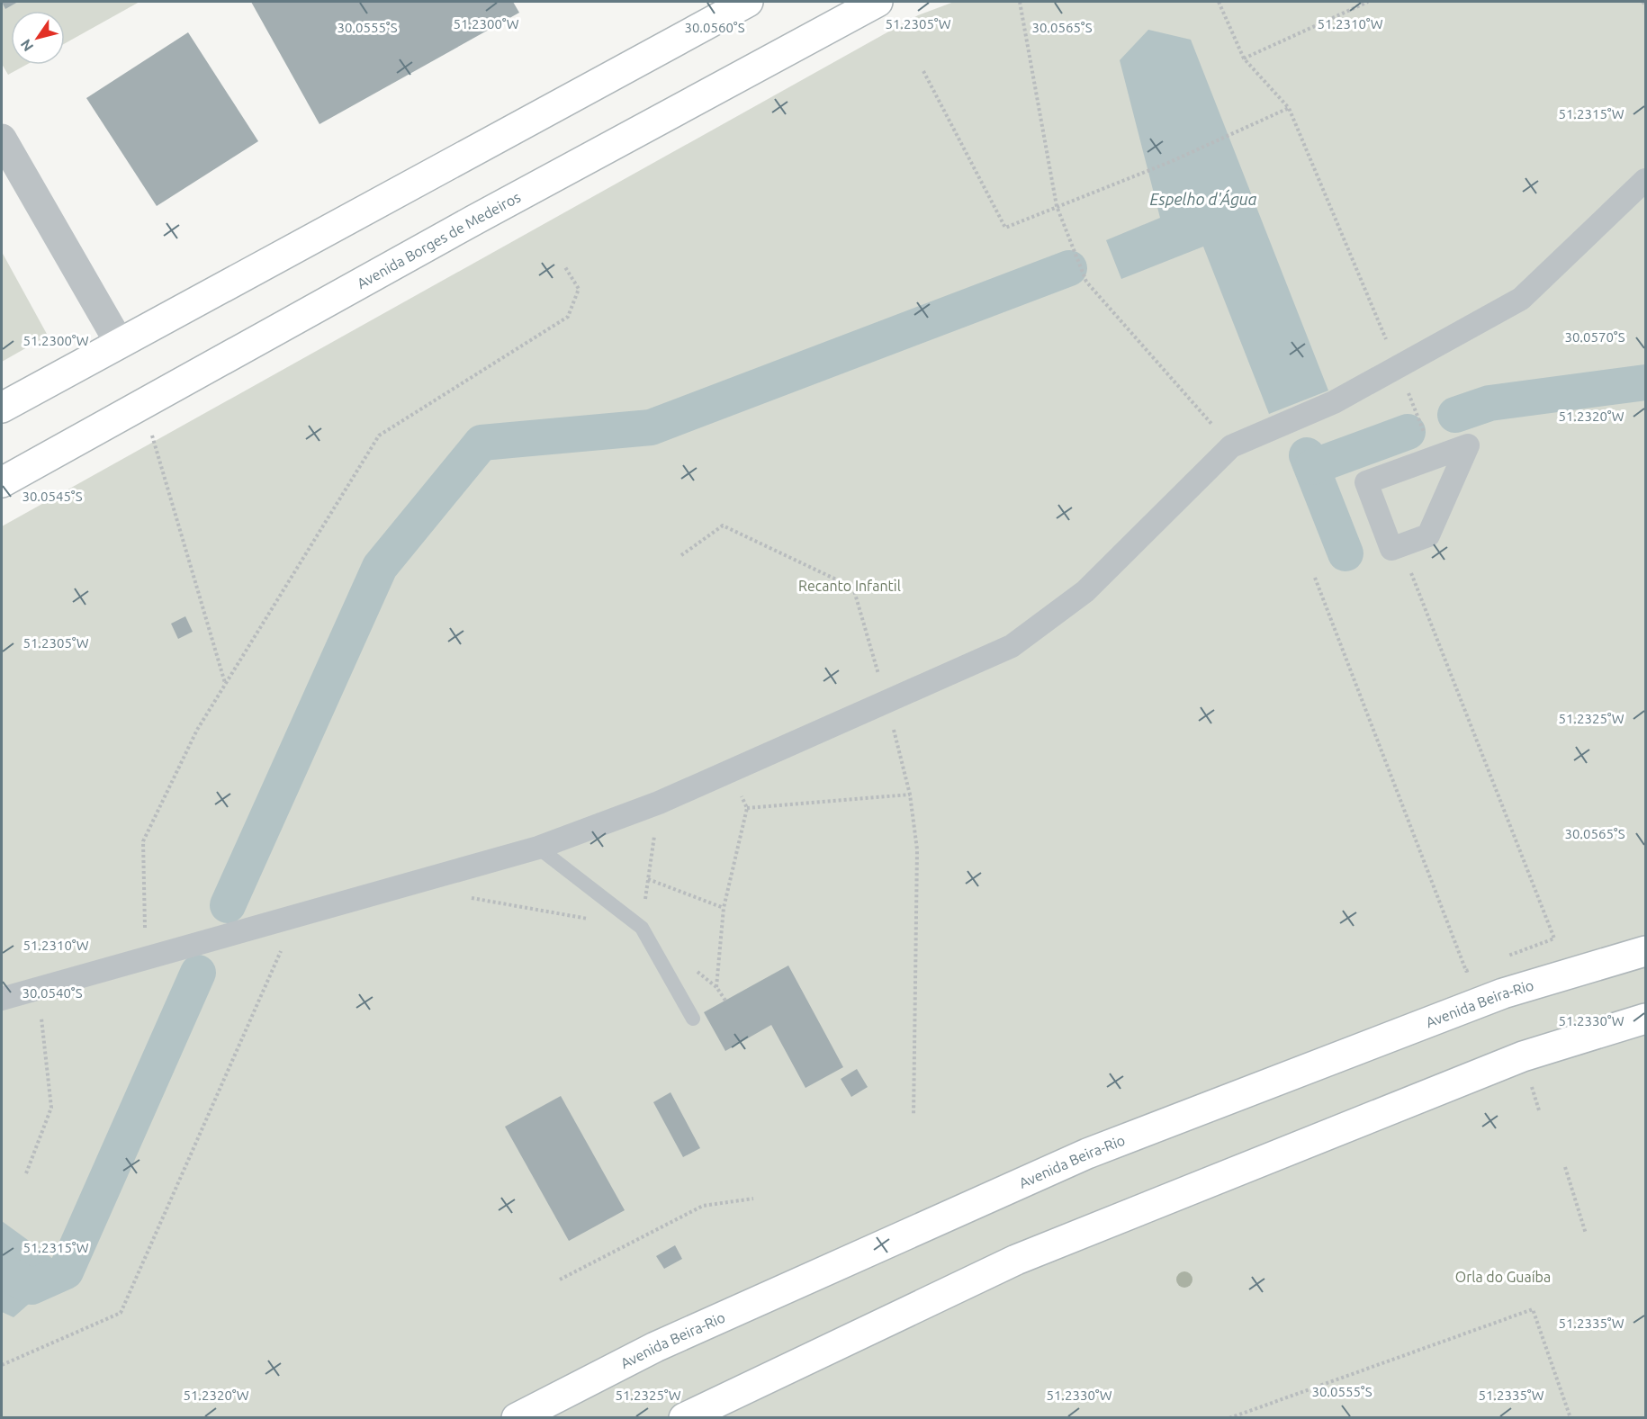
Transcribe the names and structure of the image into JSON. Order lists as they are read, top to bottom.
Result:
{
  "streets": {
    "main road": ["Avenida Borges de Medeiros", "Avenida Beira-Rio"]
  },
  "water": ["Espelho d'Água"],
  "parks": ["Recanto Infantil", "Orla do Guaíba"],
  "north": "bottom left",
  "coordinates": [
    "51.2300°W",
    "51.2305°W",
    "51.2310°W",
    "30.0555°S",
    "30.0560°S",
    "30.0565°S",
    "51.2315°W",
    "30.0570°S",
    "51.2320°W",
    "30.0545°S",
    "51.2325°W",
    "30.0540°S",
    "51.2330°W",
    "51.2335°W"
  ]
}
